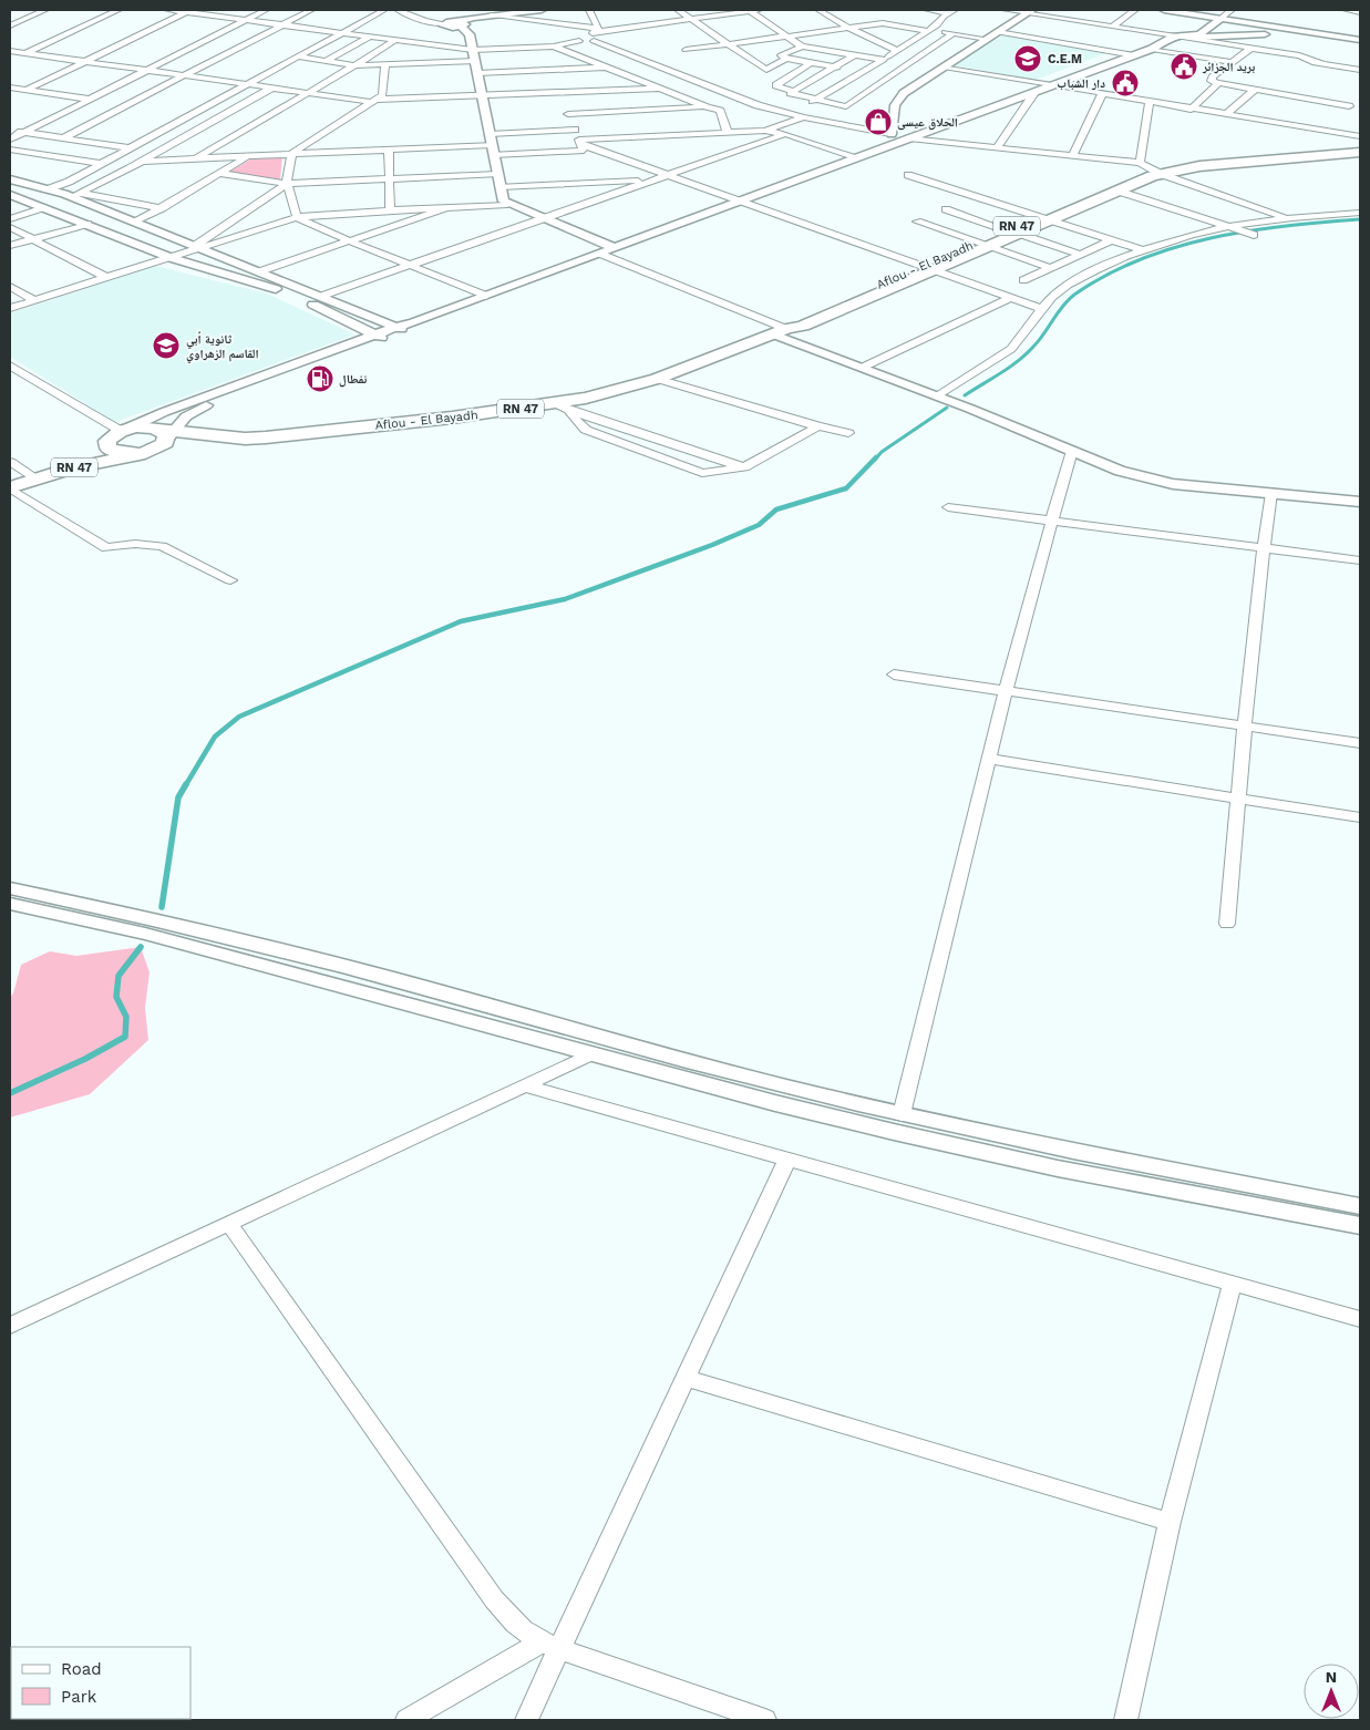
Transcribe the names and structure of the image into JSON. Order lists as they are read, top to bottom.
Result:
{
  "streets": {
    "main road": ["RN 47", "Aflou - El Bayadh"]
  },
  "crossings": [
    ["RN 47", "Aflou - El Bayadh"]
  ],
  "places": {
    "school or university": ["C.E.M", "ثانوية أبي القاسم الزهراوي"],
    "public building": ["بريد الجزائر", "دار الشباب"],
    "shop": ["الحلاق عيسى"],
    "fuel station": ["نفطال"]
  },
  "legend": ["Road", "Park"],
  "north": "top"
}
